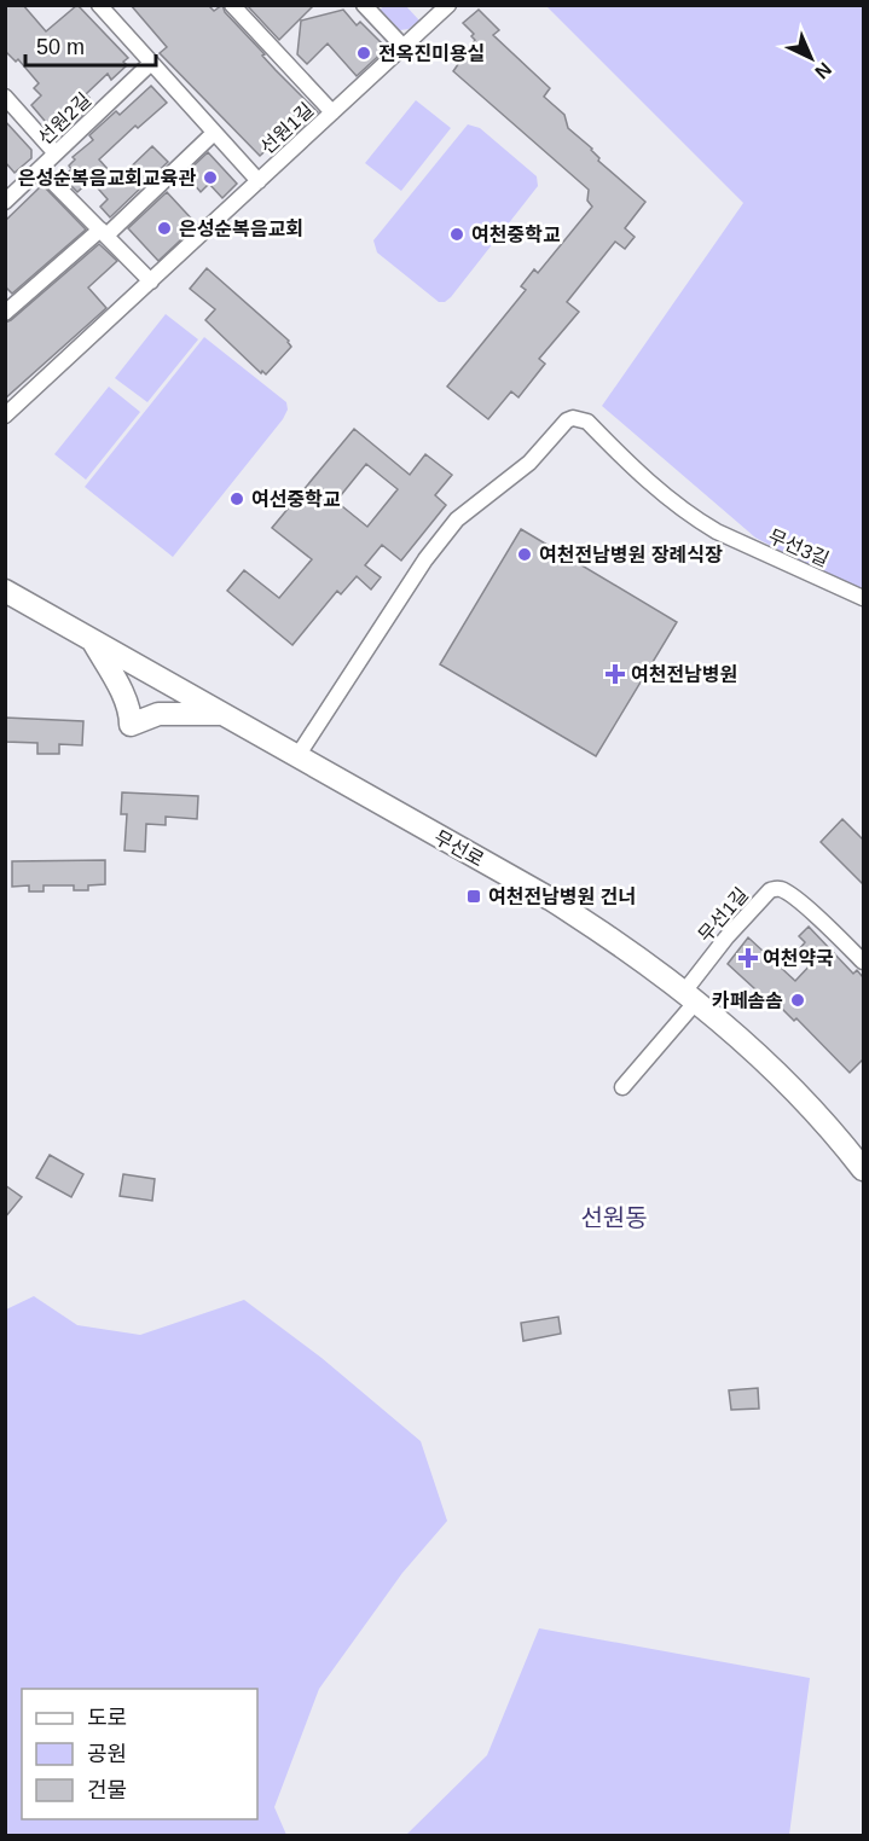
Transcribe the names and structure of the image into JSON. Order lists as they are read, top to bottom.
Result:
{
  "streets": {
    "street": [
      "선원2길",
      "선원1길",
      "무선3길",
      "무선로",
      "무선1길"
    ]
  },
  "crossings": [
    ["무선3길", "무선로"],
    ["무선로", "무선1길"]
  ],
  "districts": ["선원동"],
  "places": {
    "other": [
      "전옥진미용실",
      "은성순복음교회교육관",
      "은성순복음교회",
      "여천중학교",
      "여선중학교",
      "여천전남병원 장례식장",
      "카페솜솜"
    ],
    "health": ["여천전남병원", "여천약국"],
    "transit": ["여천전남병원 건너"]
  },
  "legend": ["도로", "공원", "건물"],
  "scale_bar": "50 m",
  "north": "bottom right"
}
